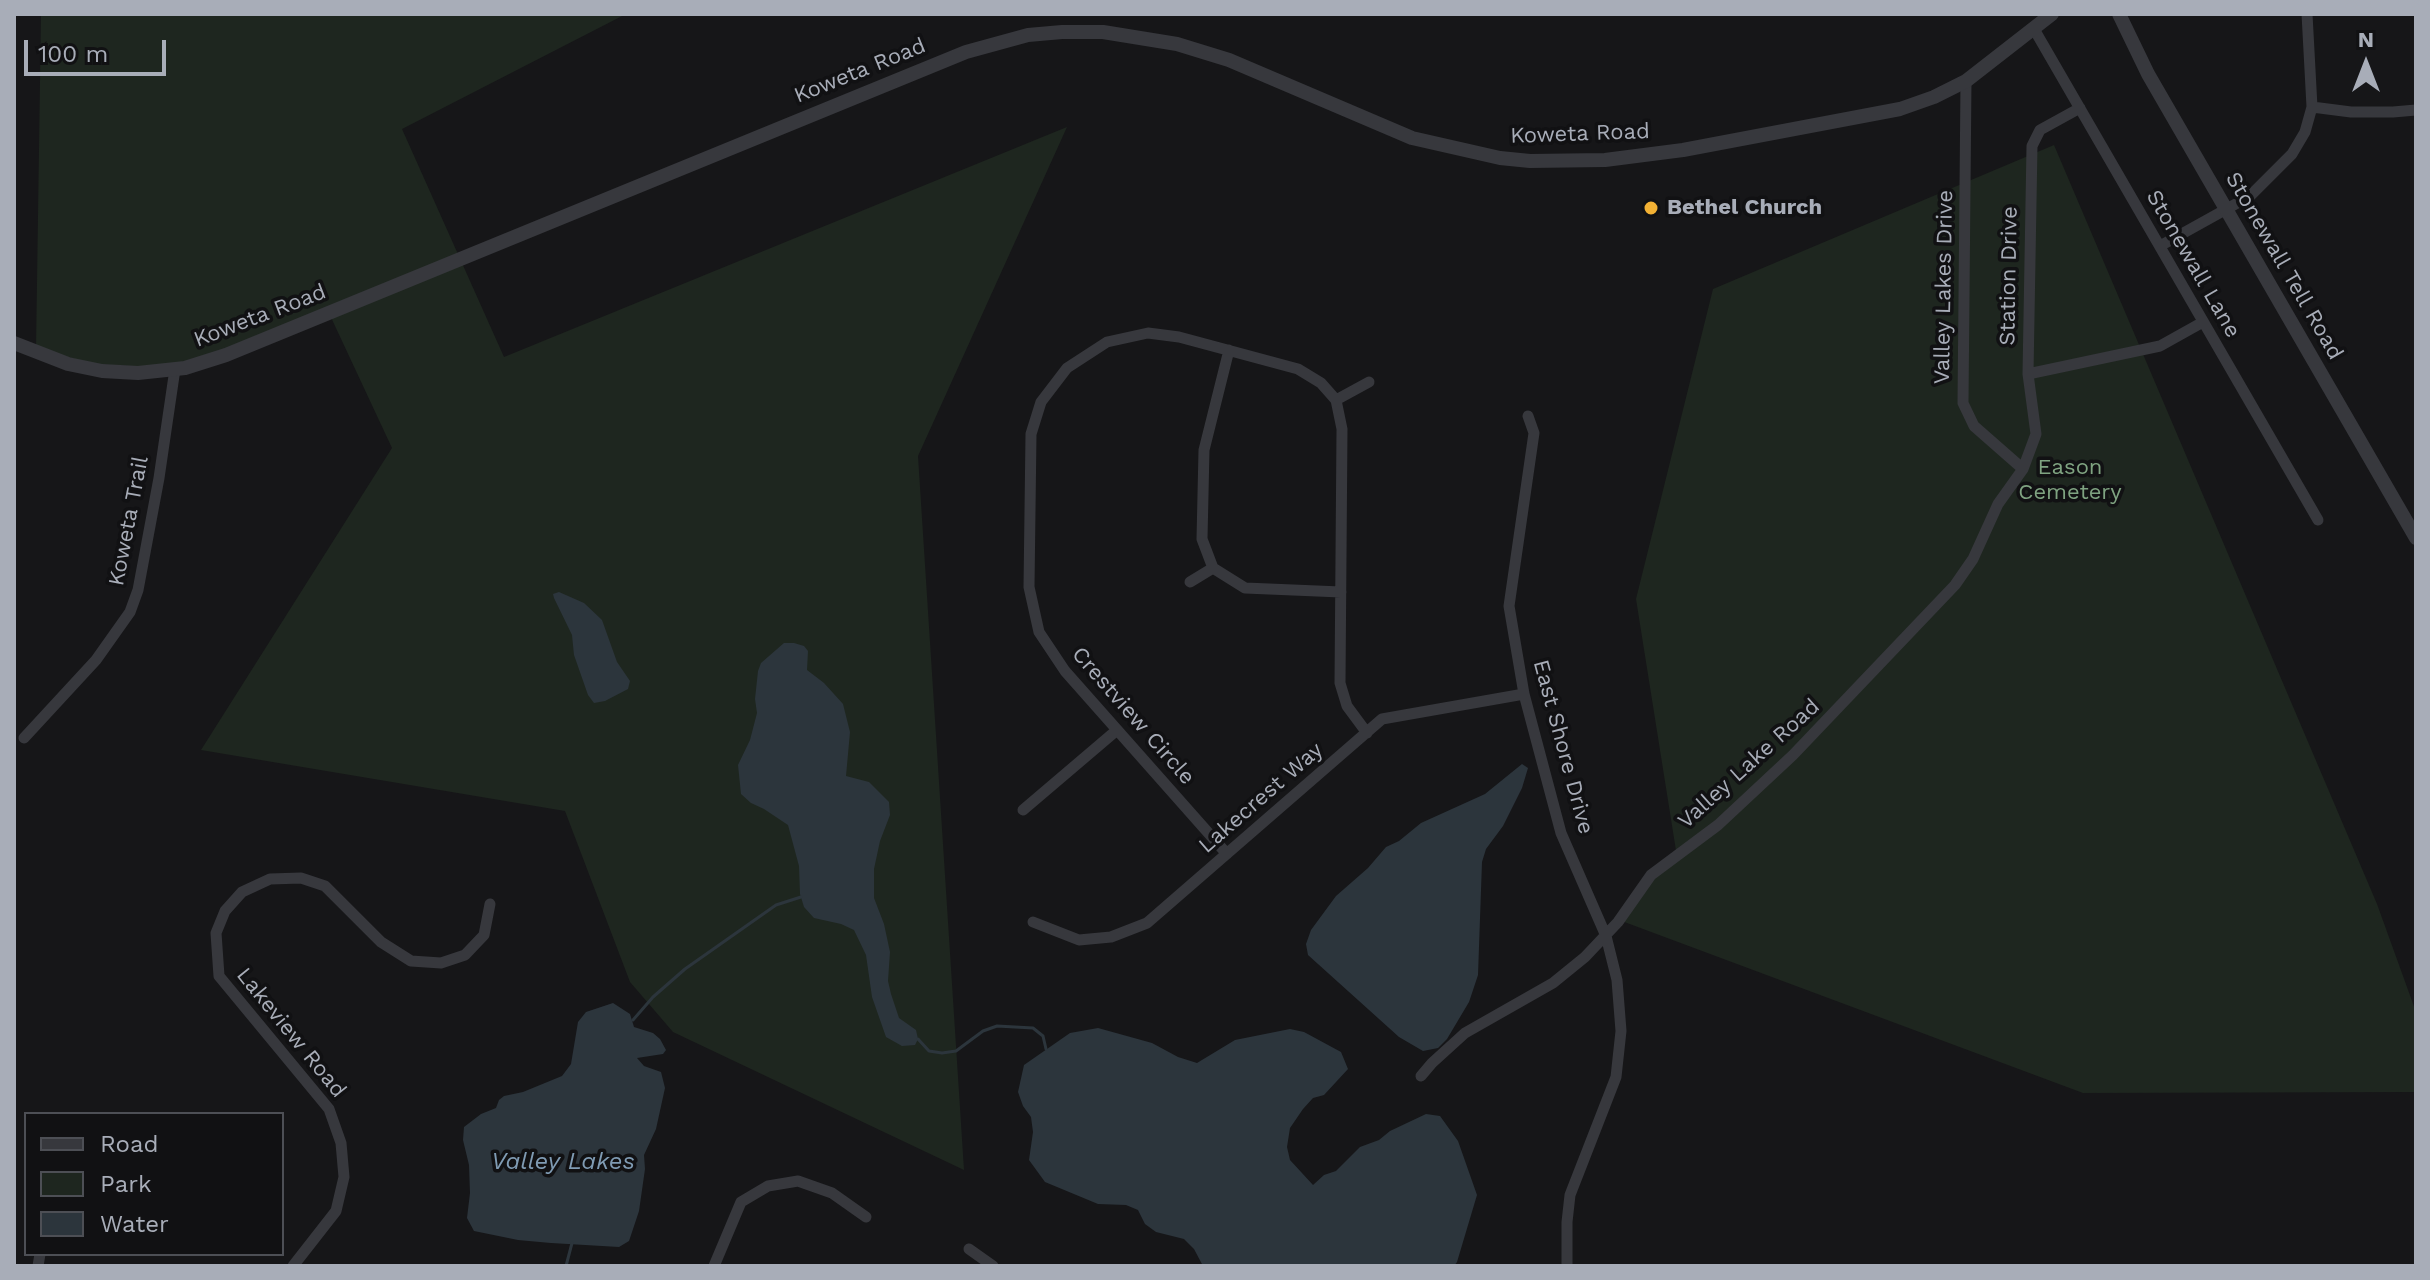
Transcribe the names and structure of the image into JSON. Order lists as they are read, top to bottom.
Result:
{
  "streets": {
    "street": [
      "Koweta Road",
      "Stonewall Lane",
      "Stonewall Tell Road",
      "Station Drive",
      "Valley Lakes Drive",
      "Koweta Trail",
      "Crestview Circle",
      "East Shore Drive",
      "Valley Lake Road",
      "Lakecrest Way",
      "Lakeview Road"
    ]
  },
  "crossings": [
    ["Koweta Road", "Stonewall Lane"],
    ["Koweta Road", "Valley Lakes Drive"],
    ["Koweta Road", "Koweta Trail"],
    ["Stonewall Lane", "Station Drive"],
    ["Station Drive", "Valley Lakes Drive"],
    ["Station Drive", "Valley Lake Road"],
    ["Valley Lakes Drive", "Valley Lake Road"],
    ["Crestview Circle", "Lakecrest Way"],
    ["East Shore Drive", "Valley Lake Road"],
    ["East Shore Drive", "Lakecrest Way"]
  ],
  "water": ["Valley Lakes"],
  "parks": ["Eason Cemetery"],
  "places": ["Bethel Church"],
  "legend": ["Road", "Park", "Water"],
  "scale_bar": "100 m",
  "north": "top"
}
